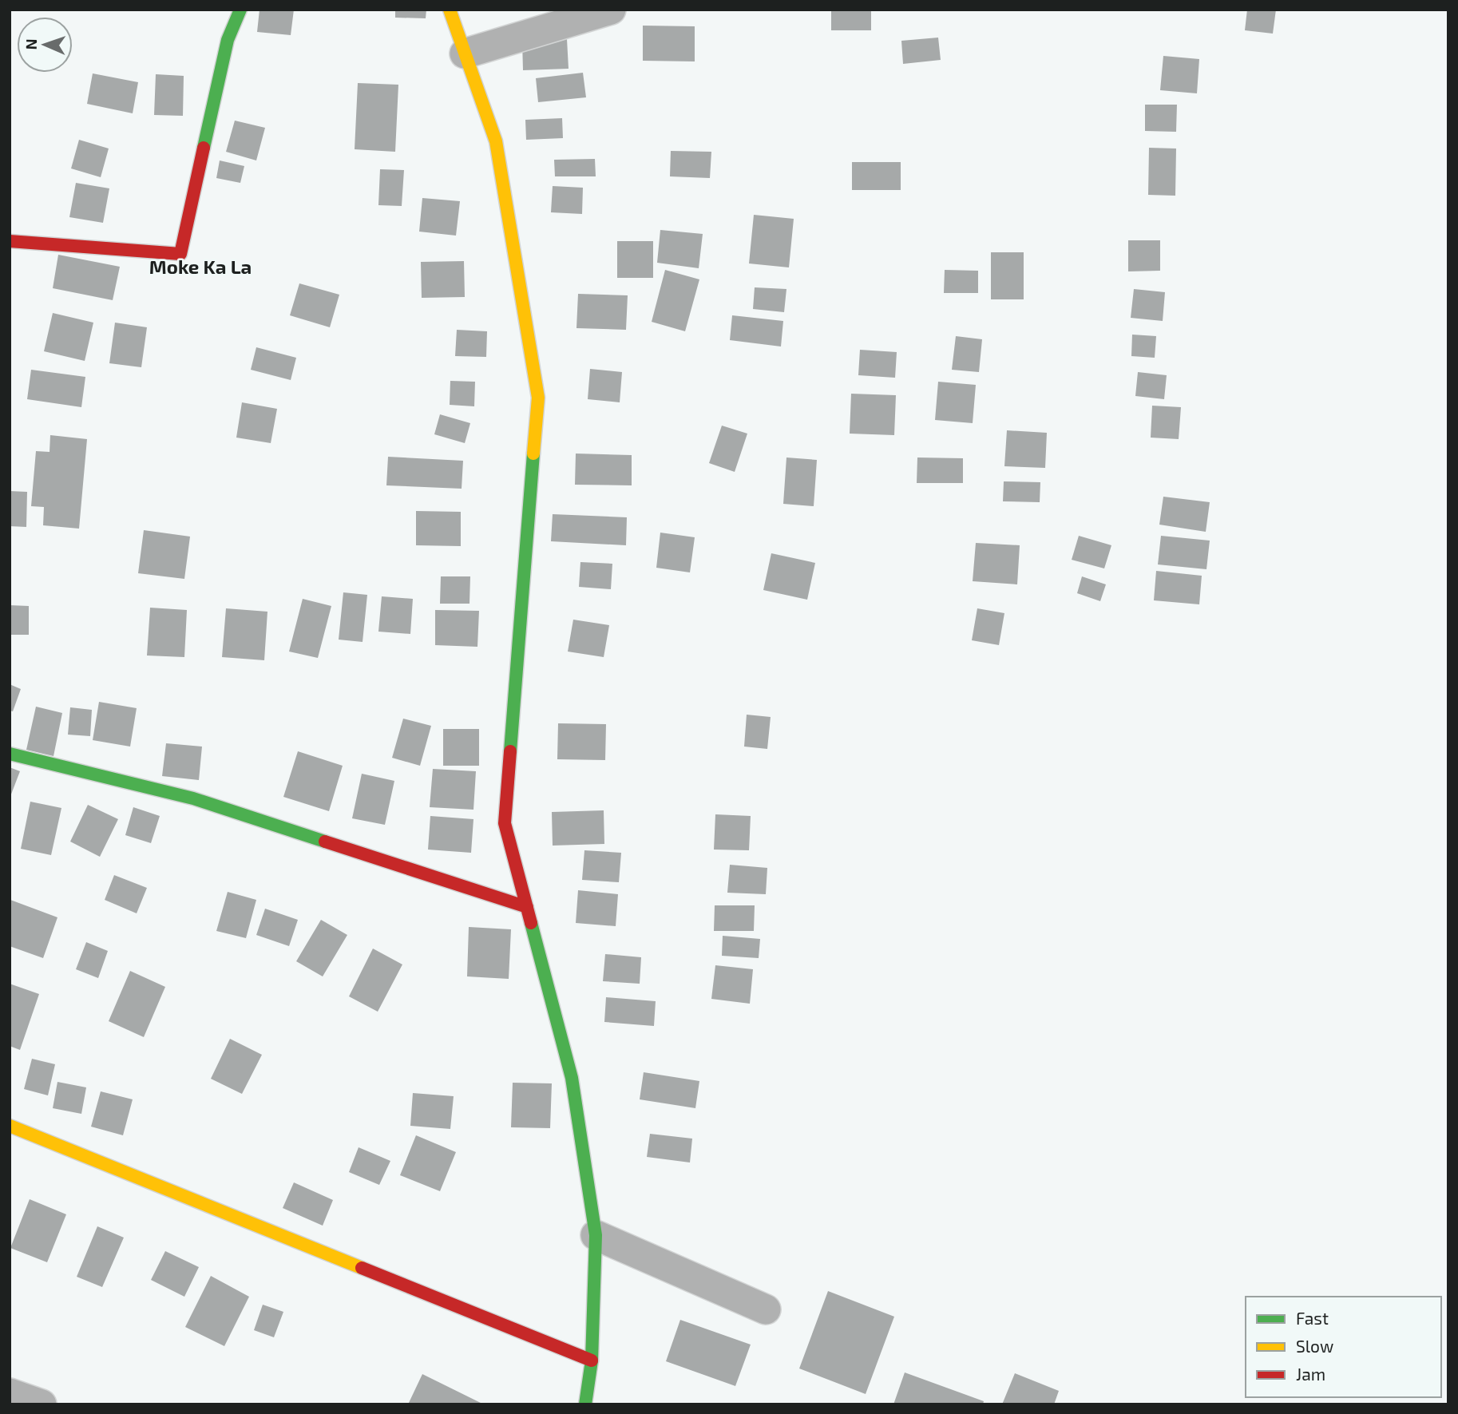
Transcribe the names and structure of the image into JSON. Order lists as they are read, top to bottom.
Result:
{
  "districts": ["Moke Ka La"],
  "legend": ["Fast", "Slow", "Jam"],
  "north": "left"
}
